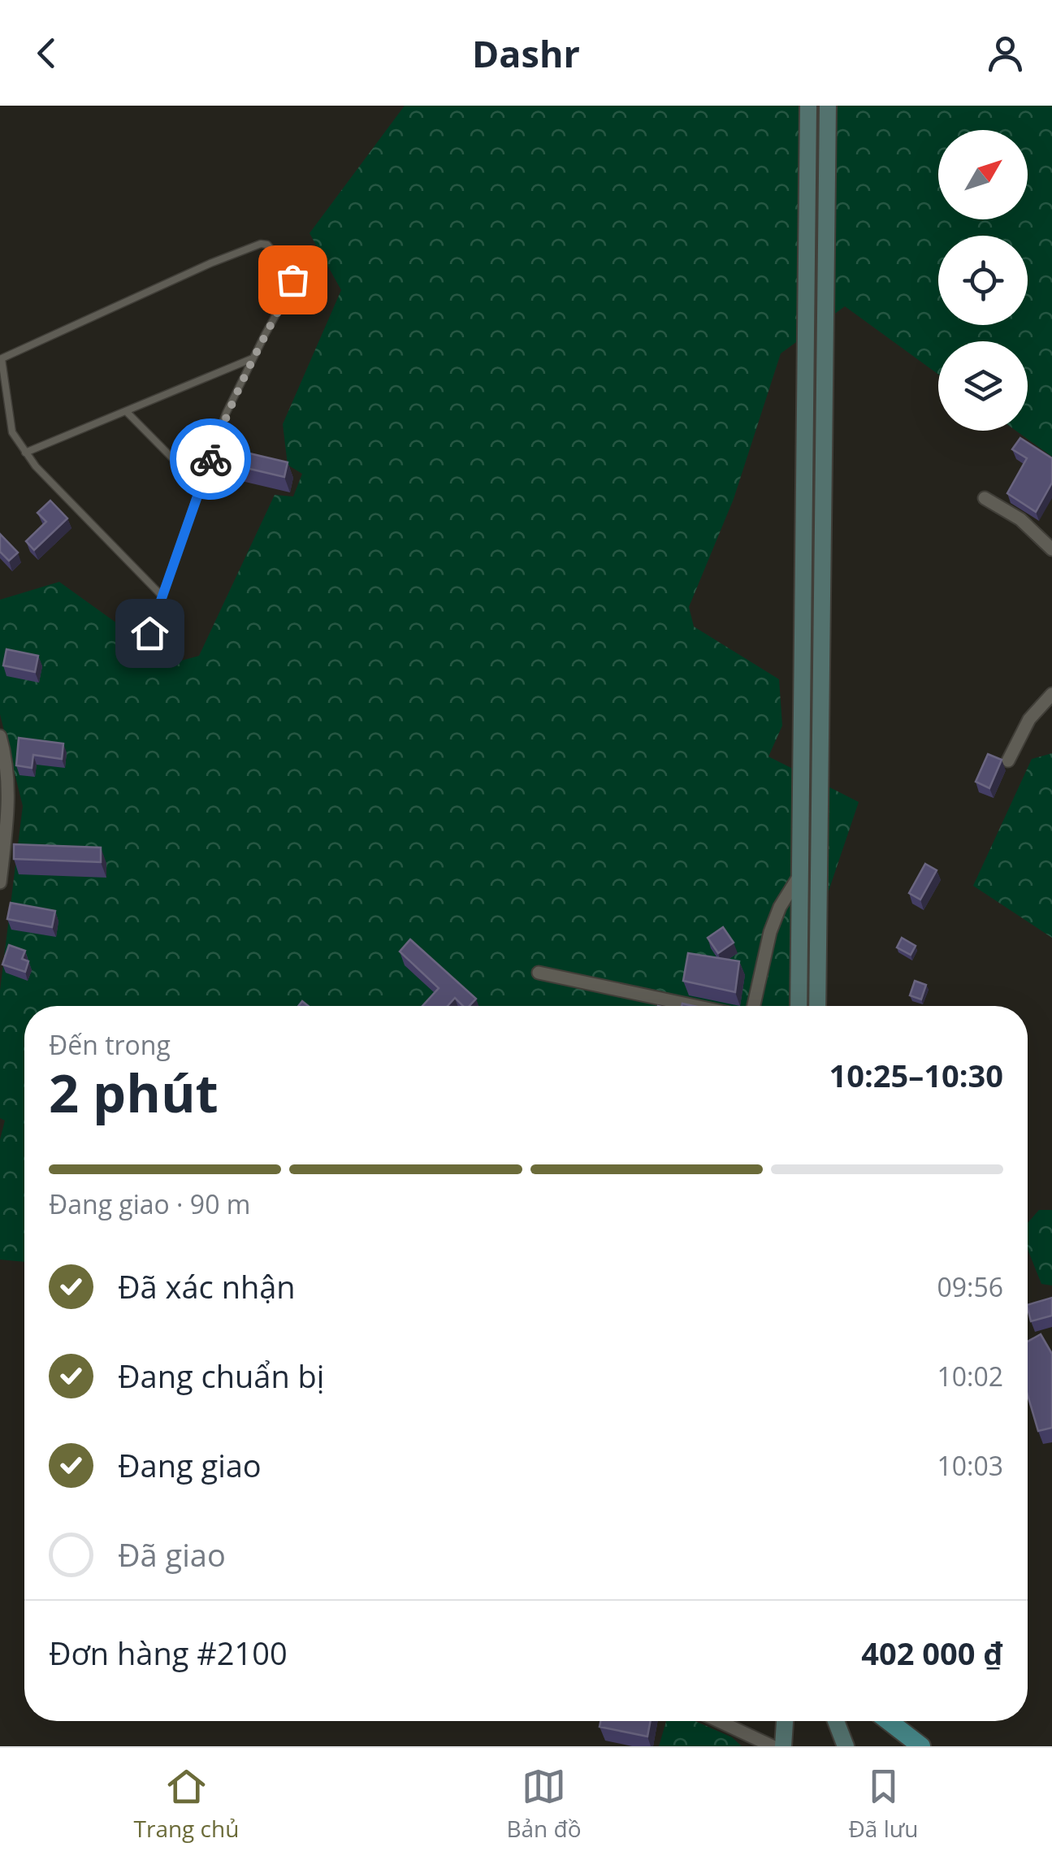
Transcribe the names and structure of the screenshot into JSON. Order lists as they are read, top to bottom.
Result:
{
  "north": "top right",
  "page": {
    "header": "Dashr",
    "heading": ["2 phút", "Đến trong", "10:25–10:30"],
    "panel": ["Đơn hàng #2100", "402 000 ₫"],
    "bar": "Đang giao · 90 m",
    "list": [
      ["Đã xác nhận", "09:56"],
      ["Đang chuẩn bị", "10:02"],
      ["Đang giao", "10:03"],
      "Đã giao"
    ],
    "tabs": ["Trang chủ", "Bản đồ", "Đã lưu"]
  }
}
